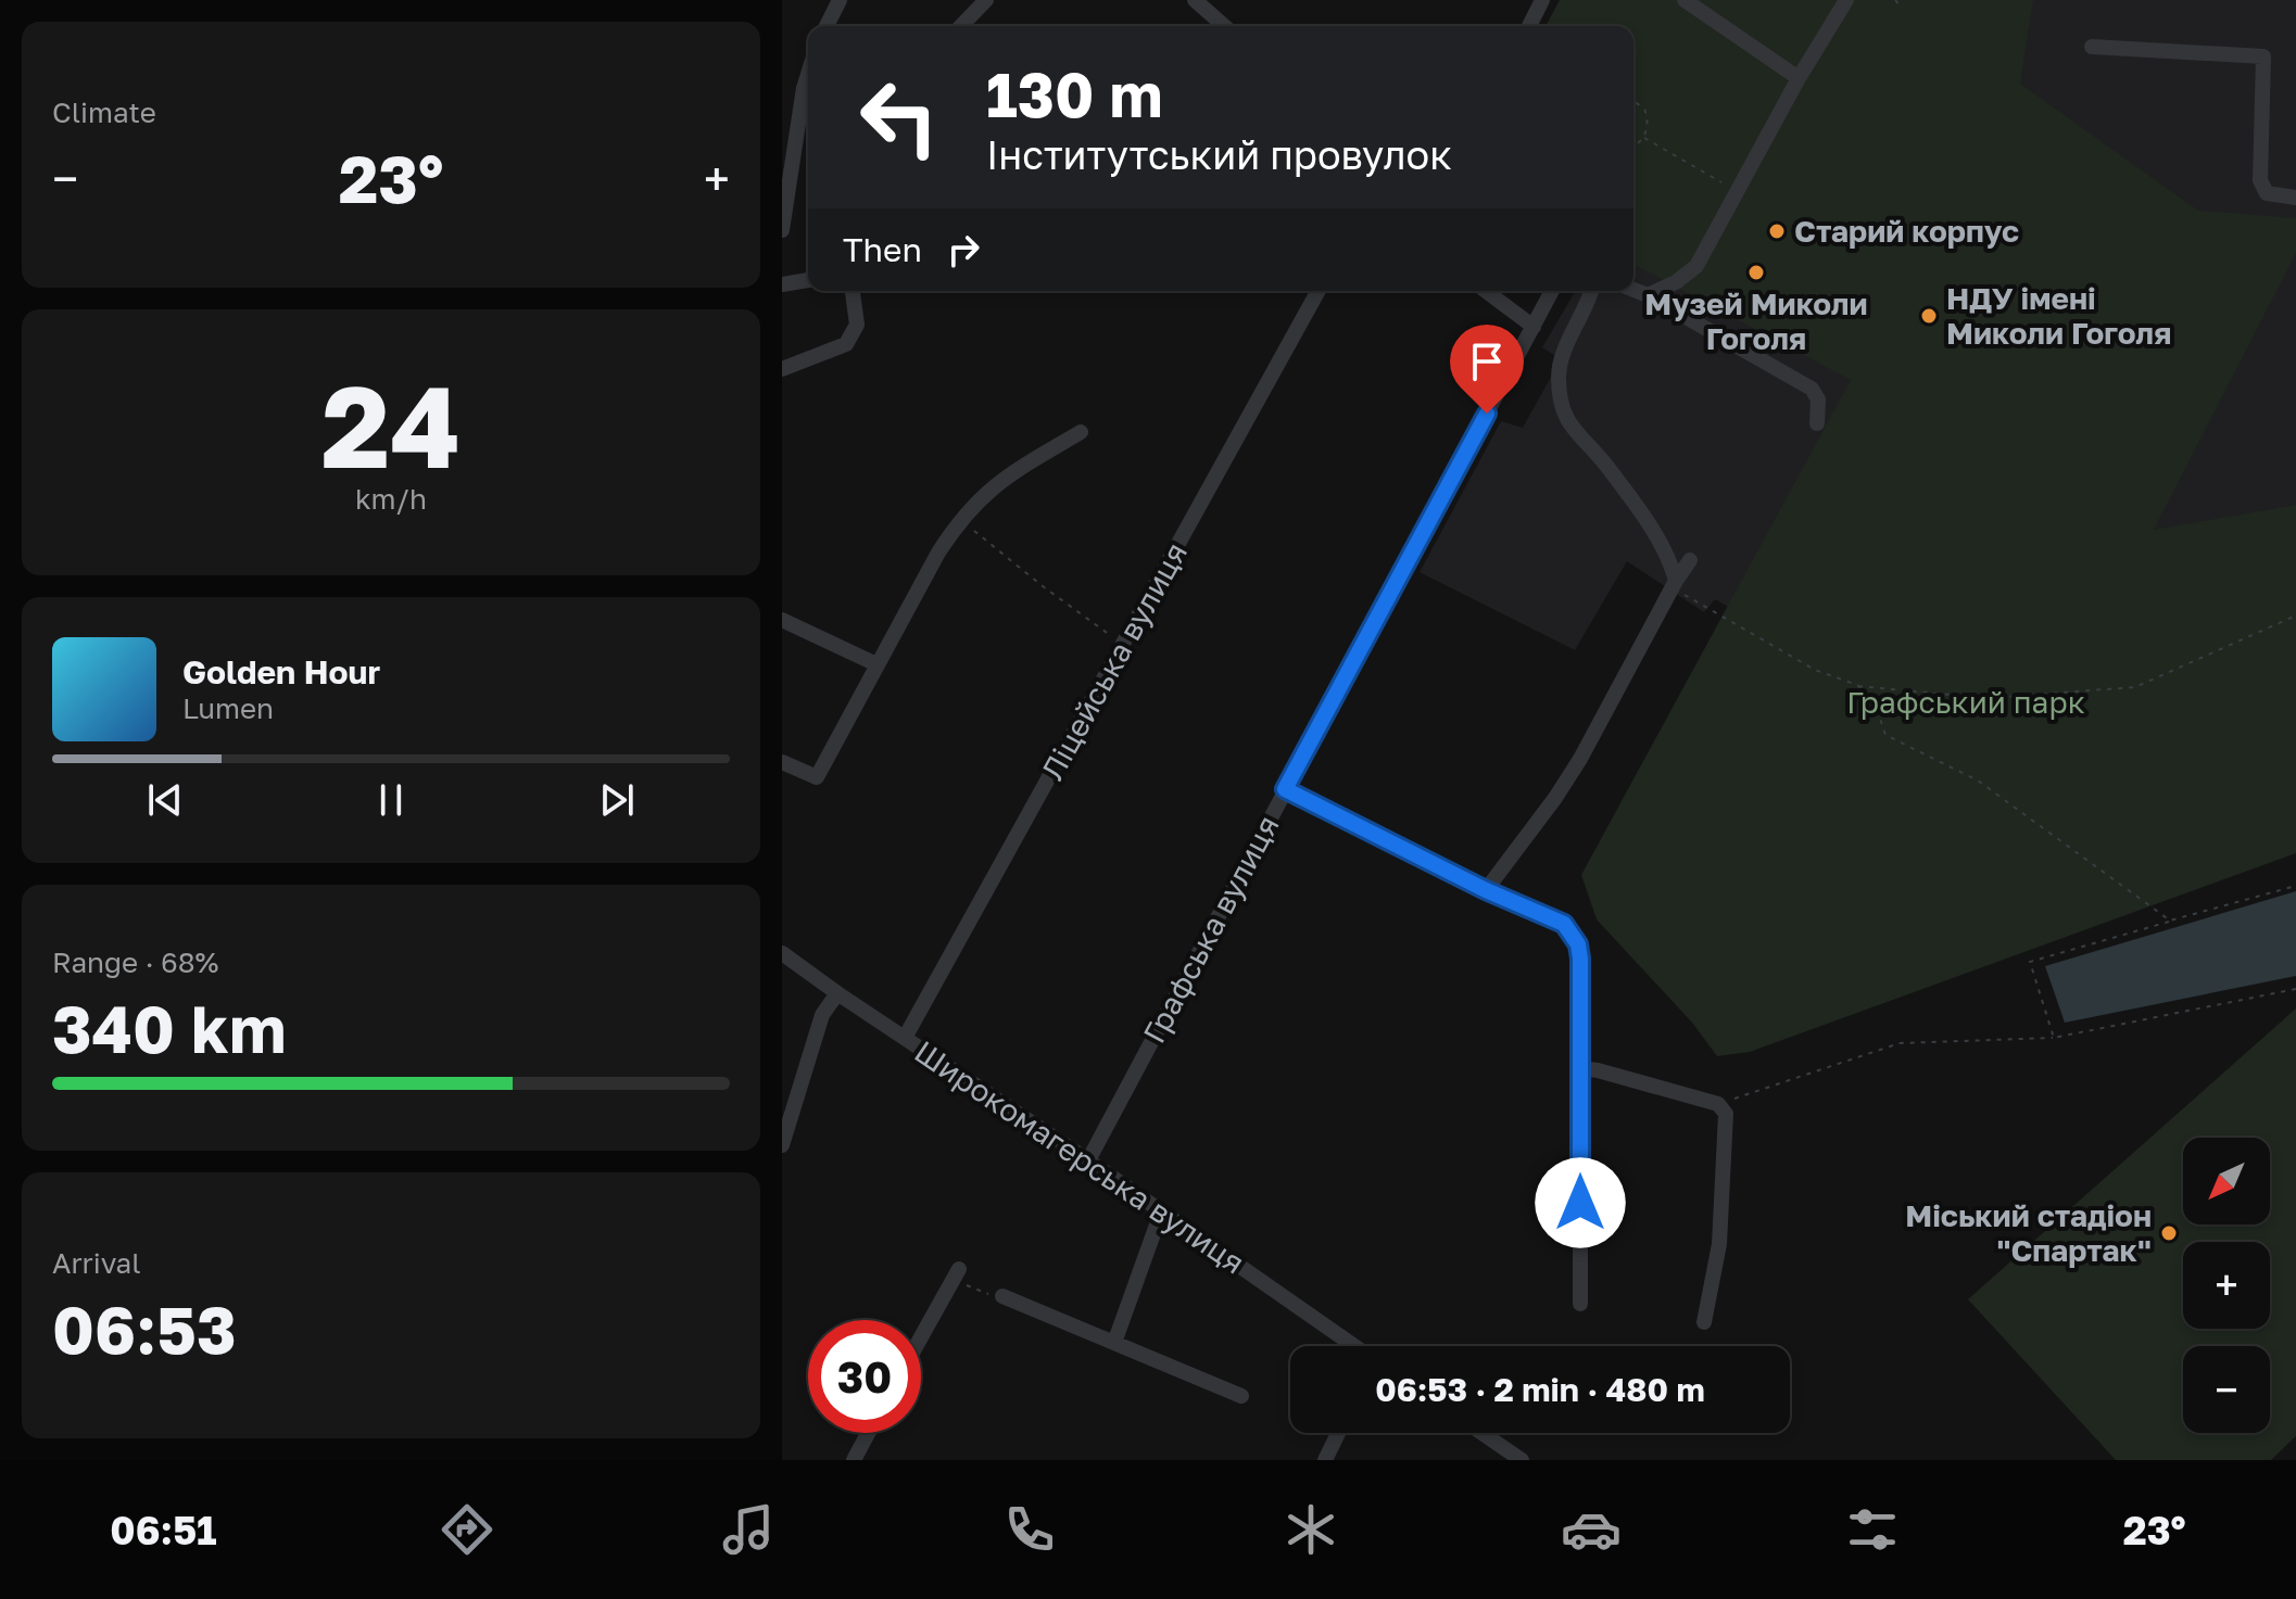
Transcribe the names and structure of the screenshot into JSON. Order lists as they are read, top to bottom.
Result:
{
  "streets": {
    "street": ["Ліцейська вулиця", "Графська вулиця", "Широкомагерська вулиця"]
  },
  "crossings": [
    ["Ліцейська вулиця", "Широкомагерська вулиця"],
    ["Графська вулиця", "Широкомагерська вулиця"]
  ],
  "parks": ["Графський парк"],
  "places": [
    "Старий корпус",
    "Музей Миколи Гоголя",
    "НДУ імені Миколи Гоголя",
    "Міський стадіон \"Спартак\""
  ],
  "north": "bottom left",
  "page": {
    "tile": [
      "Climate",
      ["24", "km/h"],
      ["Range · 68%", "340 km"],
      ["Arrival", "06:53"]
    ],
    "turn": ["130 m", "Інститутський провулок"],
    "heat": ["−", "23°", "+"],
    "then": "Then",
    "song": ["Golden Hour", "Lumen"],
    "map_buttons": ["+", "−"],
    "limit": "30",
    "trip": "06:53 · 2 min · 480 m",
    "tabs": ["06:51", "23°"]
  }
}
